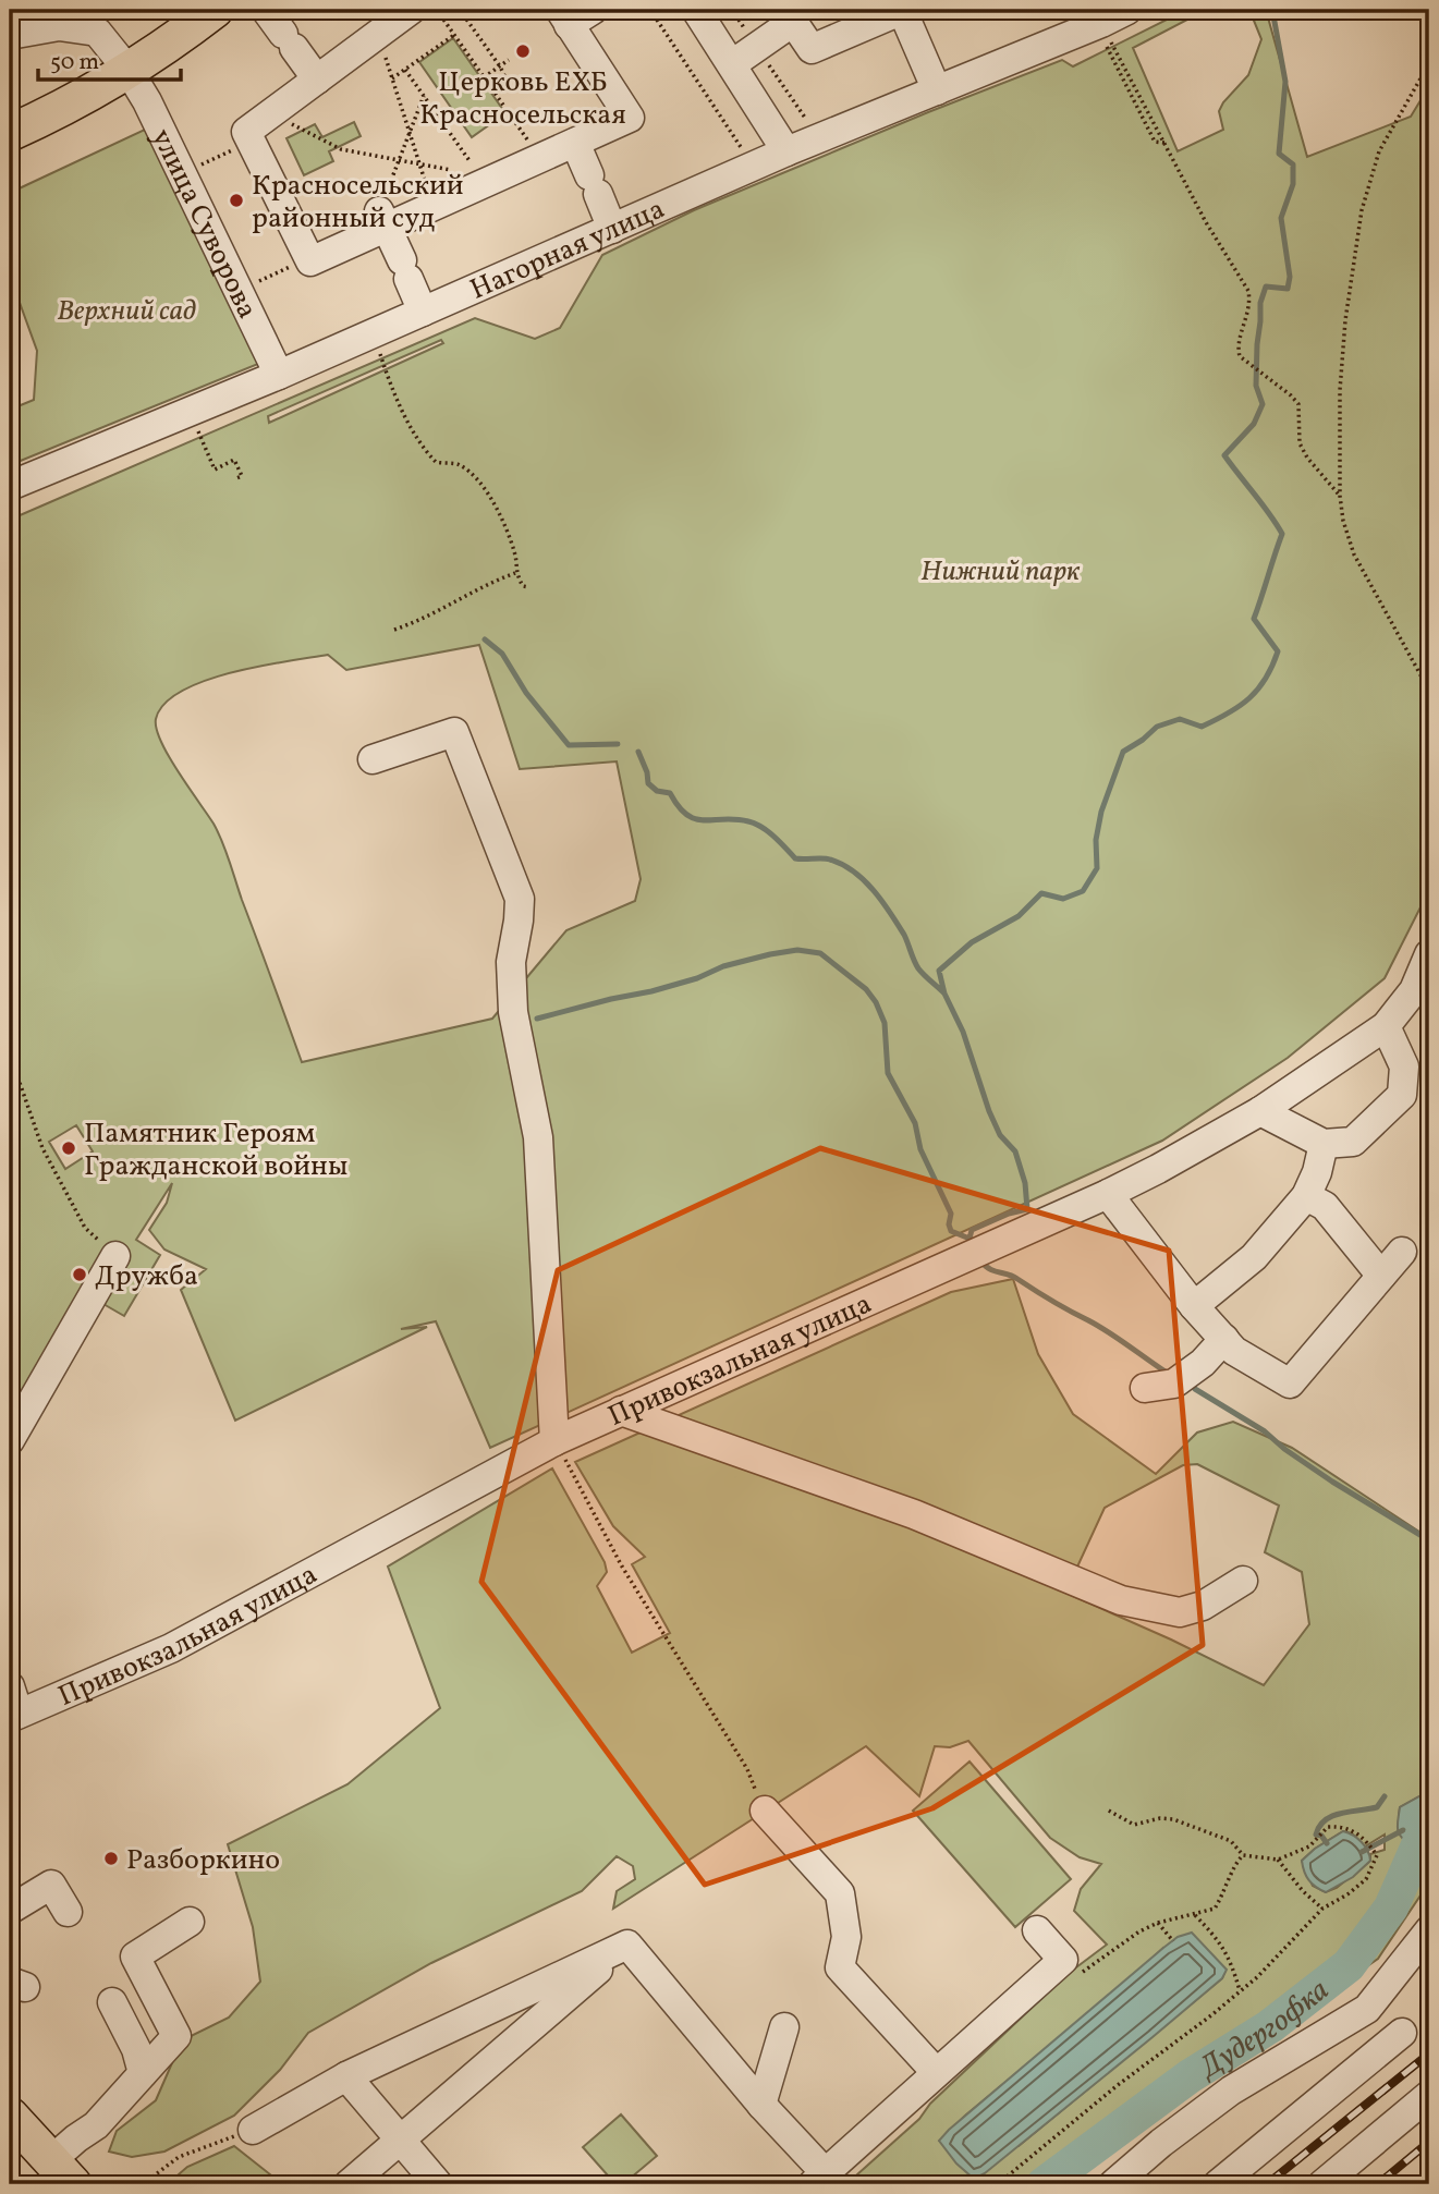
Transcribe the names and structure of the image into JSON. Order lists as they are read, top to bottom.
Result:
{
  "streets": {
    "street": ["улица Суворова", "Нагорная улица", "Привокзальная улица"]
  },
  "crossings": [
    ["улица Суворова", "Нагорная улица"]
  ],
  "water": ["Дудергофка"],
  "parks": ["Верхний сад", "Нижний парк"],
  "places": [
    "Церковь ЕХБ Красносельская",
    "Красносельский районный суд",
    "Памятник Героям Гражданской войны",
    "Дружба",
    "Разборкино"
  ],
  "scale_bar": "50 m"
}
